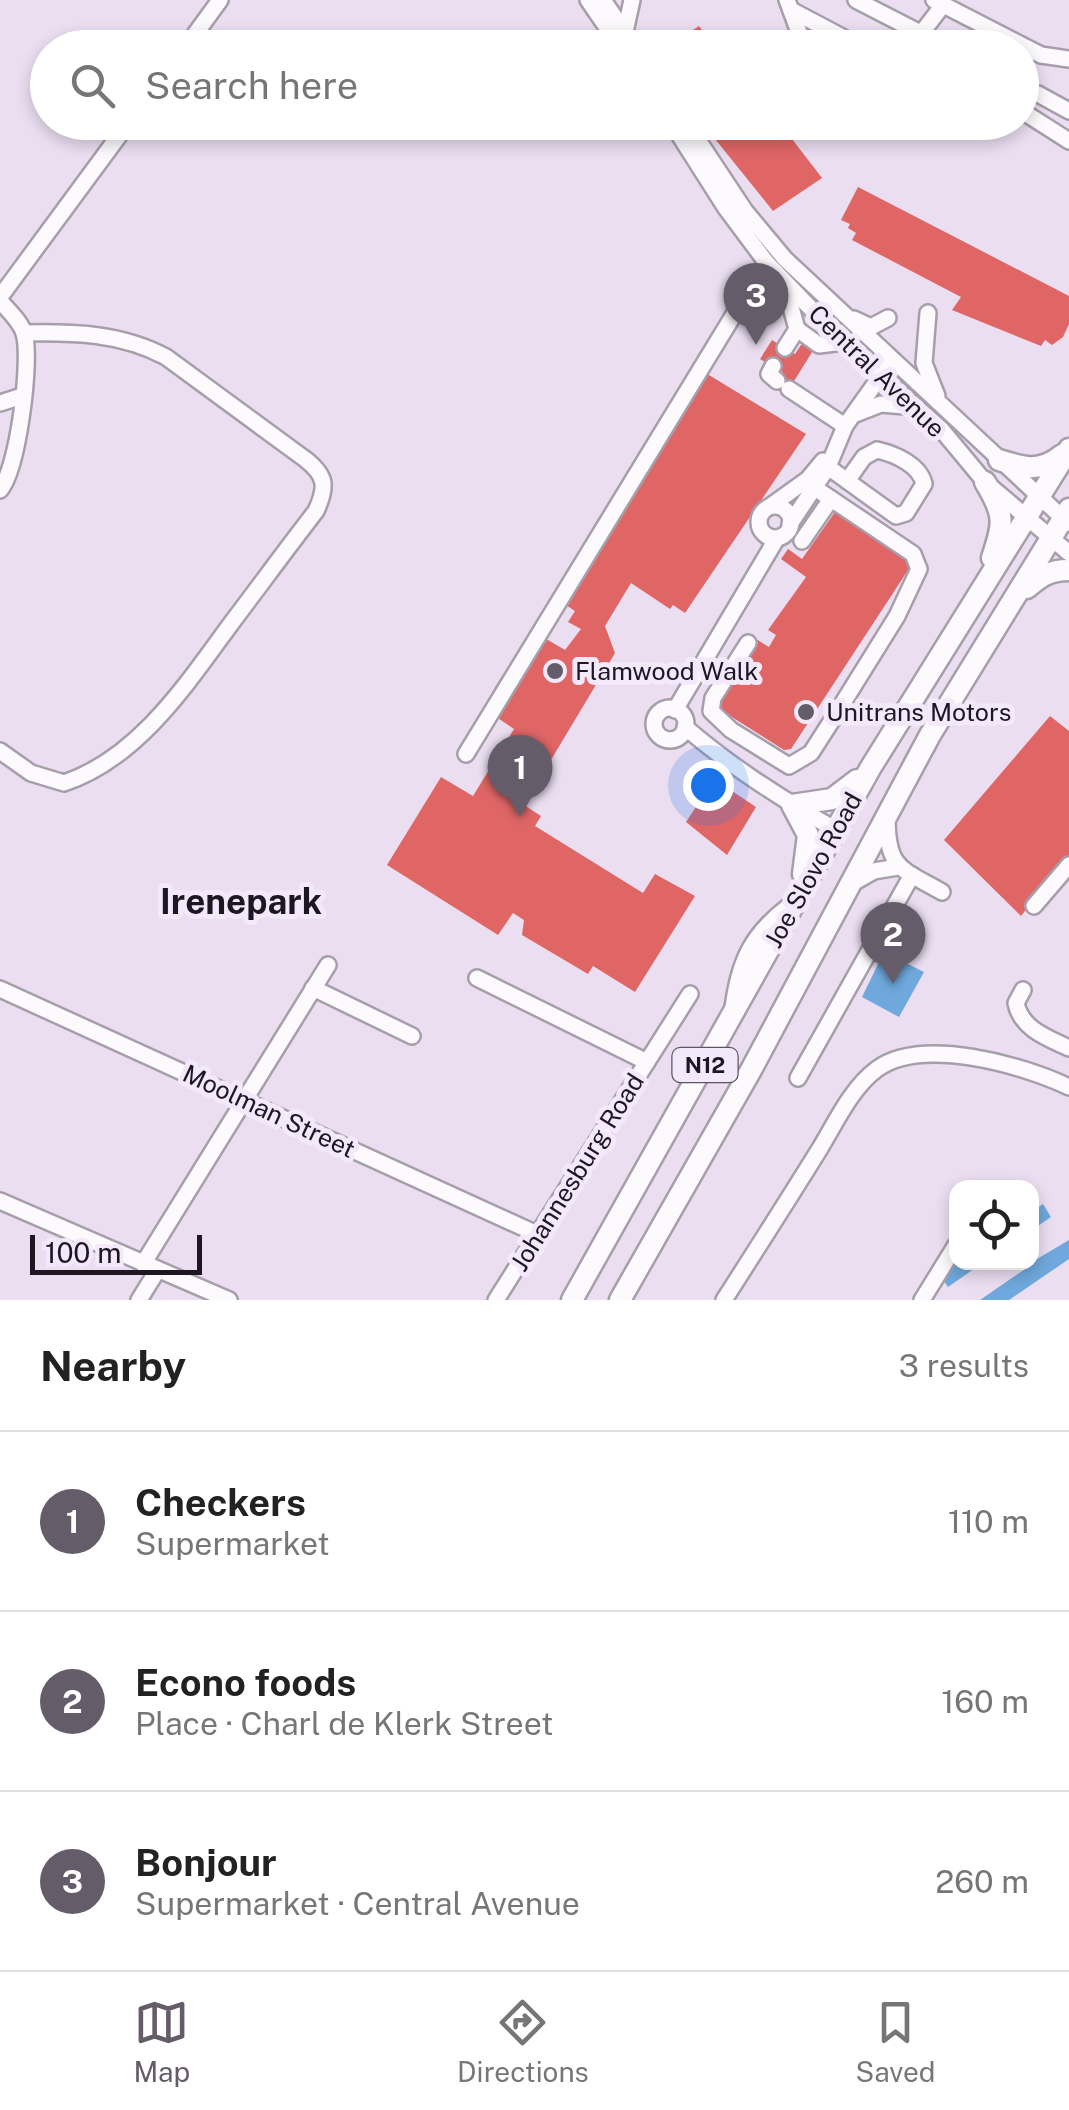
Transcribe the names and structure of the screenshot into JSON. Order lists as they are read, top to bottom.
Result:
{
  "streets": {
    "highway": ["Joe Slovo Road", "N12"],
    "street": ["Central Avenue", "Moolman Street", "Johannesburg Road"]
  },
  "crossings": [
    ["Central Avenue", "Joe Slovo Road"],
    ["Moolman Street", "Johannesburg Road"]
  ],
  "districts": ["Irenepark"],
  "places": ["Flamwood Walk", "Unitrans Motors"],
  "scale_bar": "100 m",
  "page": {
    "search": "Search here",
    "pins": ["3", "1", "2"],
    "scale": "100 m",
    "heading": ["Nearby", "3 results"],
    "list": [
      {
        "mark": "1",
        "name": "Checkers",
        "note": "Supermarket",
        "value": "110 m"
      },
      {
        "mark": "2",
        "name": "Econo foods",
        "note": "Place · Charl de Klerk Street",
        "value": "160 m"
      },
      {
        "mark": "3",
        "name": "Bonjour",
        "note": "Supermarket · Central Avenue",
        "value": "260 m"
      }
    ],
    "nav": ["Map", "Directions", "Saved"]
  }
}
